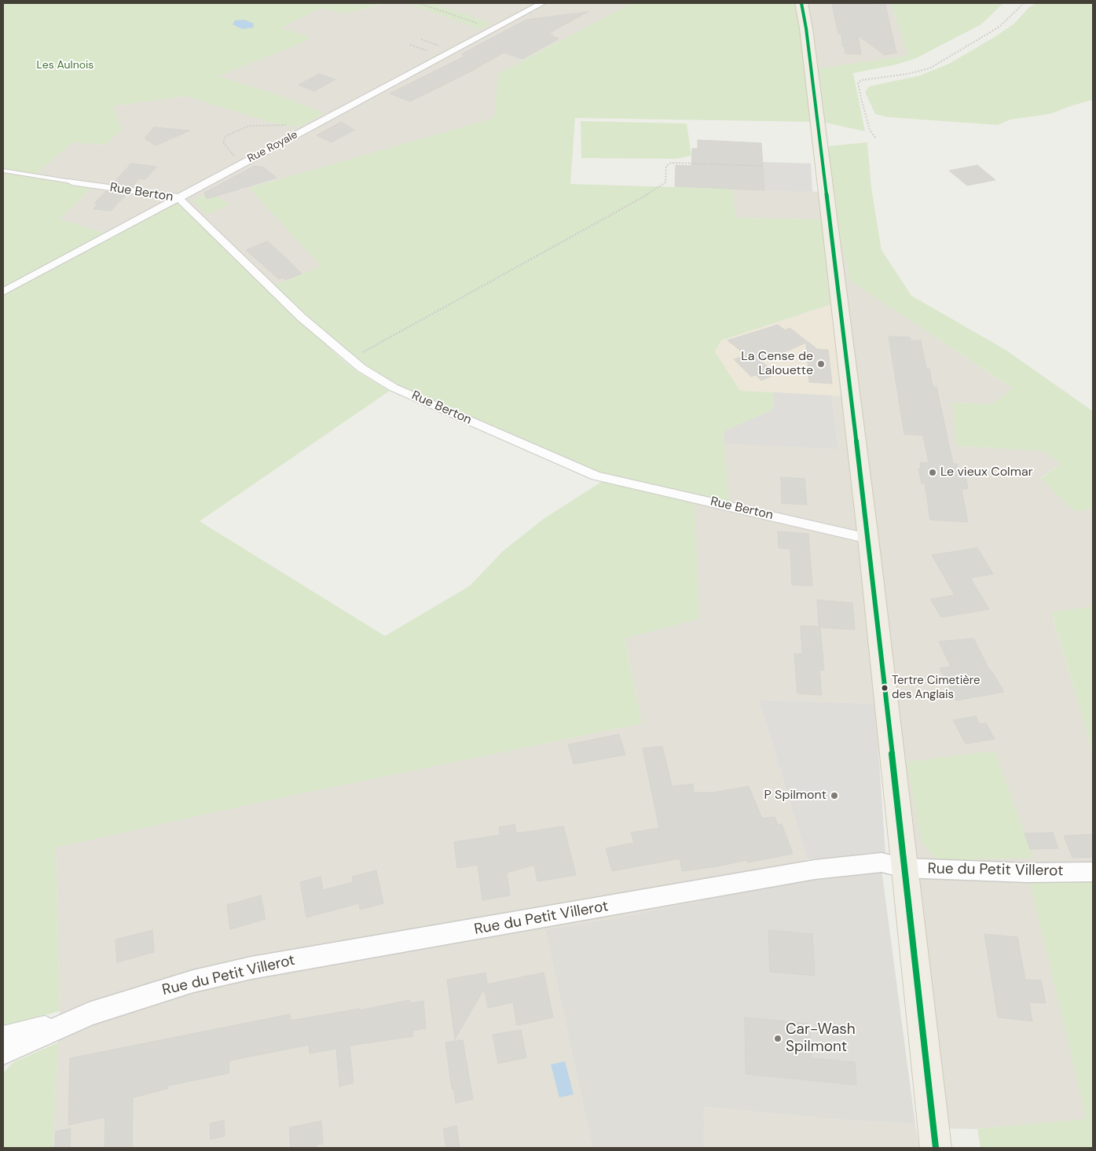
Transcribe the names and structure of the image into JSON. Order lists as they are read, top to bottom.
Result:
{
  "streets": {
    "street": ["Rue Royale", "Rue Berton", "Rue du Petit Villerot"]
  },
  "crossings": [
    ["Rue Royale", "Rue Berton"]
  ],
  "parks": ["Les Aulnois"],
  "places": [
    "La Cense de Lalouette",
    "Le vieux Colmar",
    "Tertre Cimetière des Anglais",
    "P Spilmont",
    "Car-Wash Spilmont"
  ]
}
